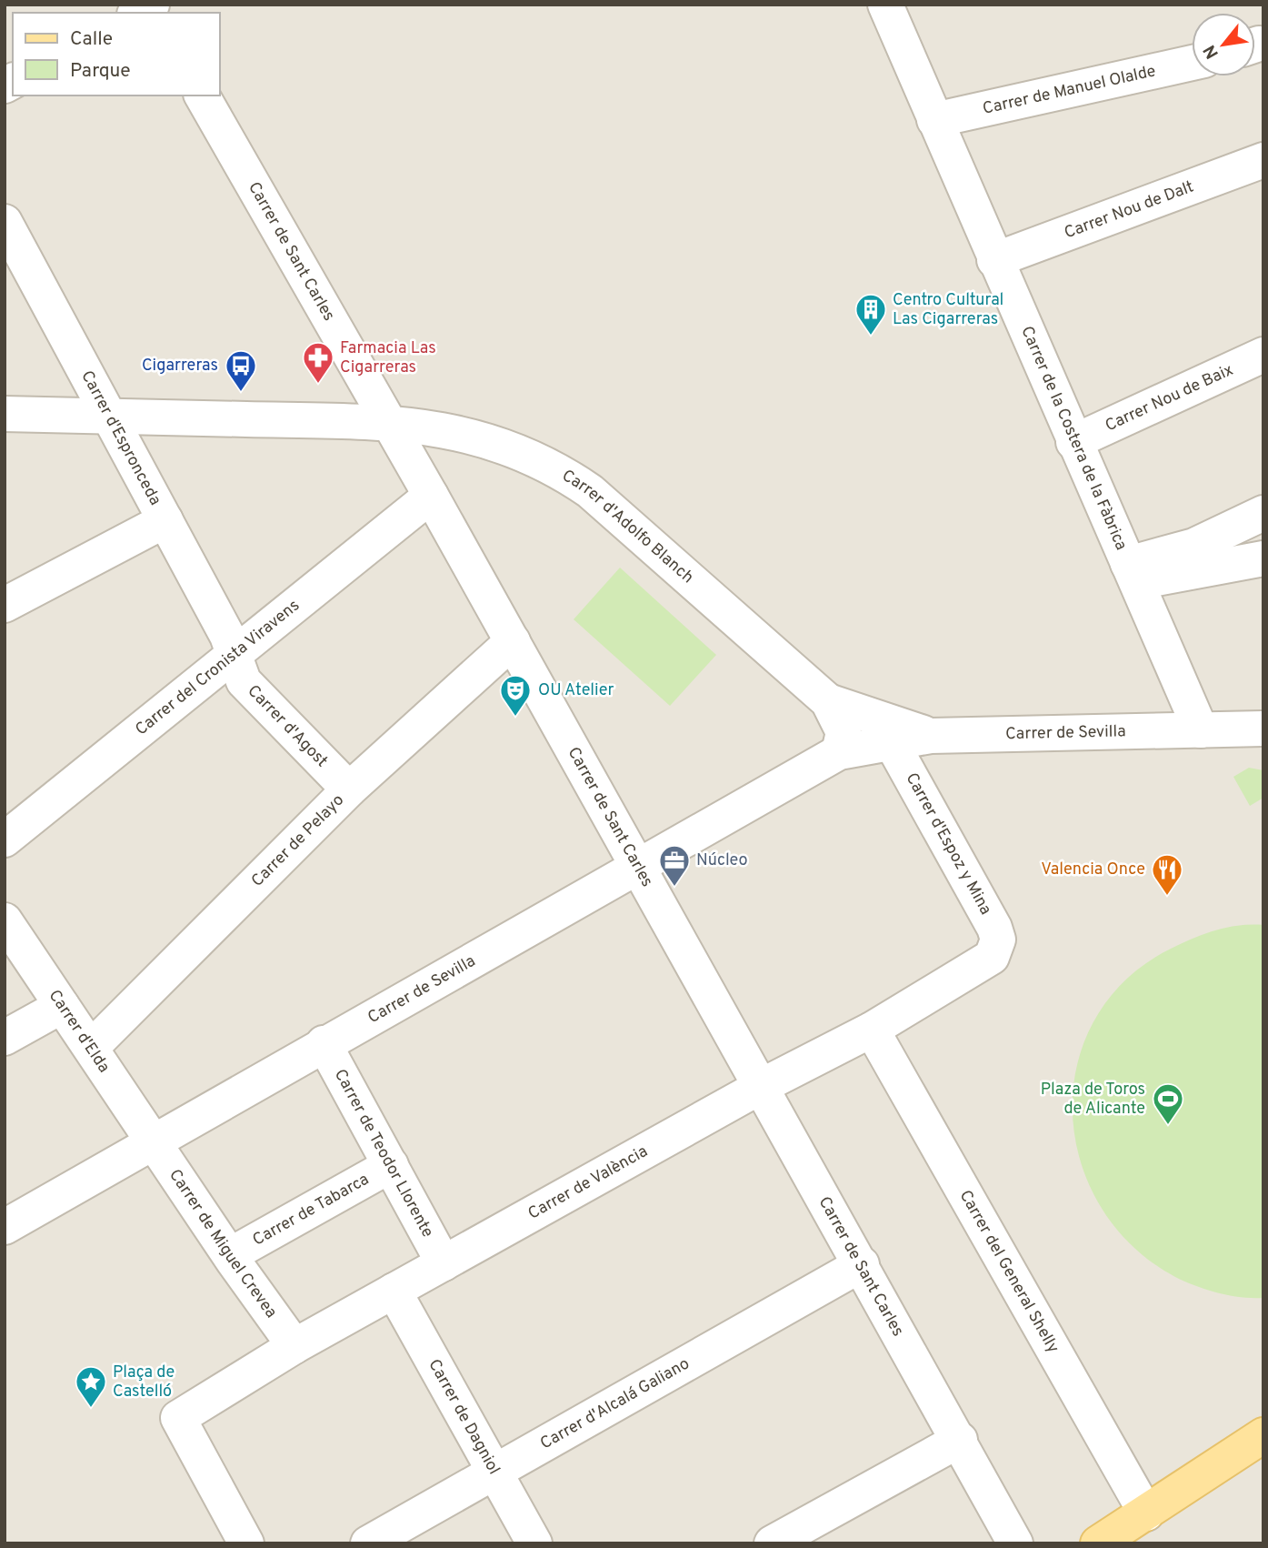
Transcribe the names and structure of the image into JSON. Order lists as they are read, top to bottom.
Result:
{
  "streets": {
    "street": [
      "Carrer de Manuel Olalde",
      "Carrer Nou de Dalt",
      "Carrer de Sant Carles",
      "Carrer Nou de Baix",
      "Carrer d'Espronceda",
      "Carrer de la Costera de la Fàbrica",
      "Carrer d'Adolfo Blanch",
      "Carrer del Cronista Viravens",
      "Carrer d'Agost",
      "Carrer de Sevilla",
      "Carrer de Pelayo",
      "Carrer d'Espoz y Mina",
      "Carrer d'Elda",
      "Carrer de Teodor Llorente",
      "Carrer de València",
      "Carrer de Tabarca",
      "Carrer de Miguel Crevea",
      "Carrer del General Shelly",
      "Carrer d'Alcalá Galiano",
      "Carrer de Dagniol"
    ]
  },
  "crossings": [
    ["Carrer de Manuel Olalde", "Carrer de la Costera de la Fàbrica"],
    ["Carrer Nou de Dalt", "Carrer de la Costera de la Fàbrica"],
    ["Carrer de Sant Carles", "Carrer d'Adolfo Blanch"],
    ["Carrer de Sant Carles", "Carrer del Cronista Viravens"],
    ["Carrer de Sant Carles", "Carrer de Sevilla"],
    ["Carrer de Sant Carles", "Carrer de Pelayo"],
    ["Carrer de Sant Carles", "Carrer de València"],
    ["Carrer de Sant Carles", "Carrer d'Alcalá Galiano"],
    ["Carrer Nou de Baix", "Carrer de la Costera de la Fàbrica"],
    ["Carrer d'Espronceda", "Carrer d'Adolfo Blanch"],
    ["Carrer d'Espronceda", "Carrer del Cronista Viravens"],
    ["Carrer d'Espronceda", "Carrer d'Agost"],
    ["Carrer de la Costera de la Fàbrica", "Carrer de Sevilla"],
    ["Carrer d'Adolfo Blanch", "Carrer de Sevilla"],
    ["Carrer del Cronista Viravens", "Carrer d'Agost"],
    ["Carrer d'Agost", "Carrer de Pelayo"],
    ["Carrer de Sevilla", "Carrer d'Espoz y Mina"],
    ["Carrer de Sevilla", "Carrer d'Elda"],
    ["Carrer de Sevilla", "Carrer de Teodor Llorente"],
    ["Carrer de Sevilla", "Carrer de Miguel Crevea"],
    ["Carrer de Pelayo", "Carrer d'Elda"],
    ["Carrer d'Espoz y Mina", "Carrer de València"],
    ["Carrer d'Elda", "Carrer de Miguel Crevea"],
    ["Carrer de Teodor Llorente", "Carrer de València"],
    ["Carrer de Teodor Llorente", "Carrer de Tabarca"],
    ["Carrer de València", "Carrer de Miguel Crevea"],
    ["Carrer de València", "Carrer del General Shelly"],
    ["Carrer de València", "Carrer de Dagniol"],
    ["Carrer de Tabarca", "Carrer de Miguel Crevea"],
    ["Carrer d'Alcalá Galiano", "Carrer de Dagniol"]
  ],
  "places": {
    "building": ["Centro Cultural Las Cigarreras"],
    "pharmacy": ["Farmacia Las Cigarreras"],
    "bus stop": ["Cigarreras"],
    "theatre": ["OU Atelier"],
    "office": ["Núcleo"],
    "restaurant": ["Valencia Once"],
    "sports": ["Plaza de Toros de Alicante"],
    "place": ["Plaça de Castelló"]
  },
  "legend": ["Calle", "Parque"],
  "north": "bottom left"
}
